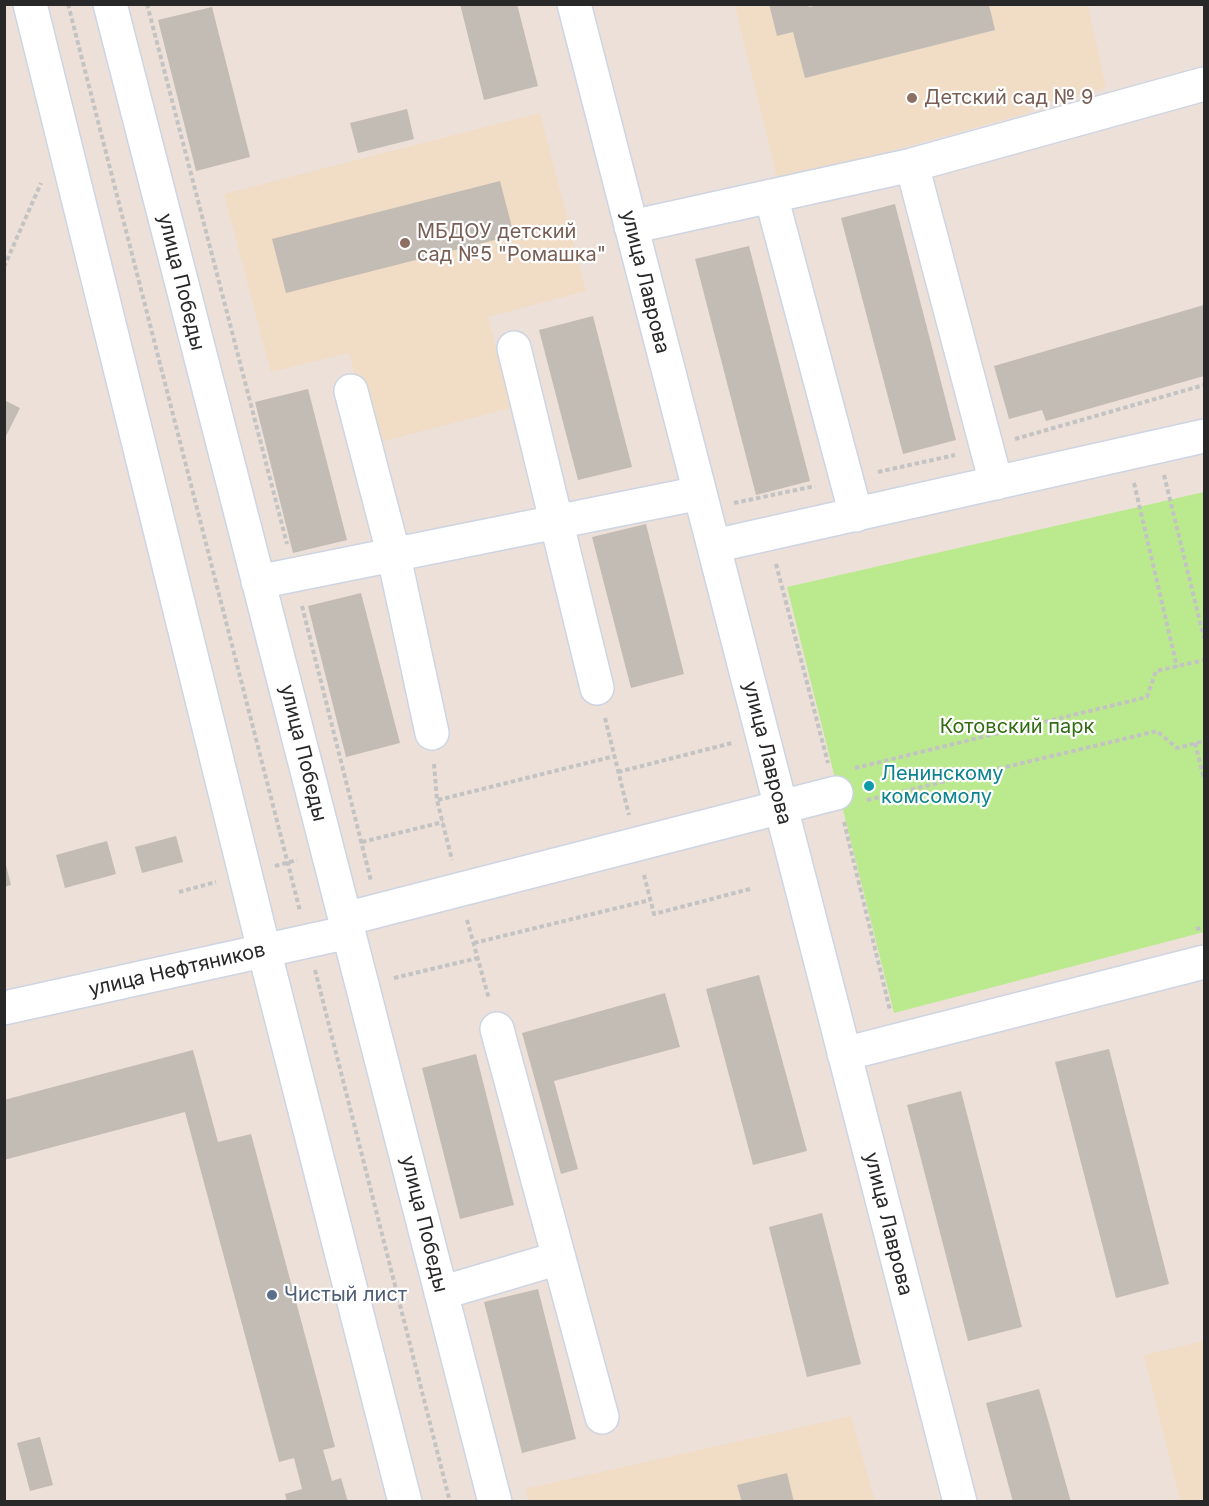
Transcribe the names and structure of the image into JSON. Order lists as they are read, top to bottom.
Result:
{
  "streets": {
    "street": ["улица Победы", "улица Лаврова", "улица Нефтяников"]
  },
  "crossings": [
    ["улица Победы", "улица Нефтяников"],
    ["улица Лаврова", "улица Нефтяников"]
  ],
  "parks": ["Котовский парк"],
  "places": [
    "Детский сад № 9",
    "МБДОУ детский сад №5 \"Ромашка\"",
    "Ленинскому комсомолу",
    "Чистый лист"
  ]
}
